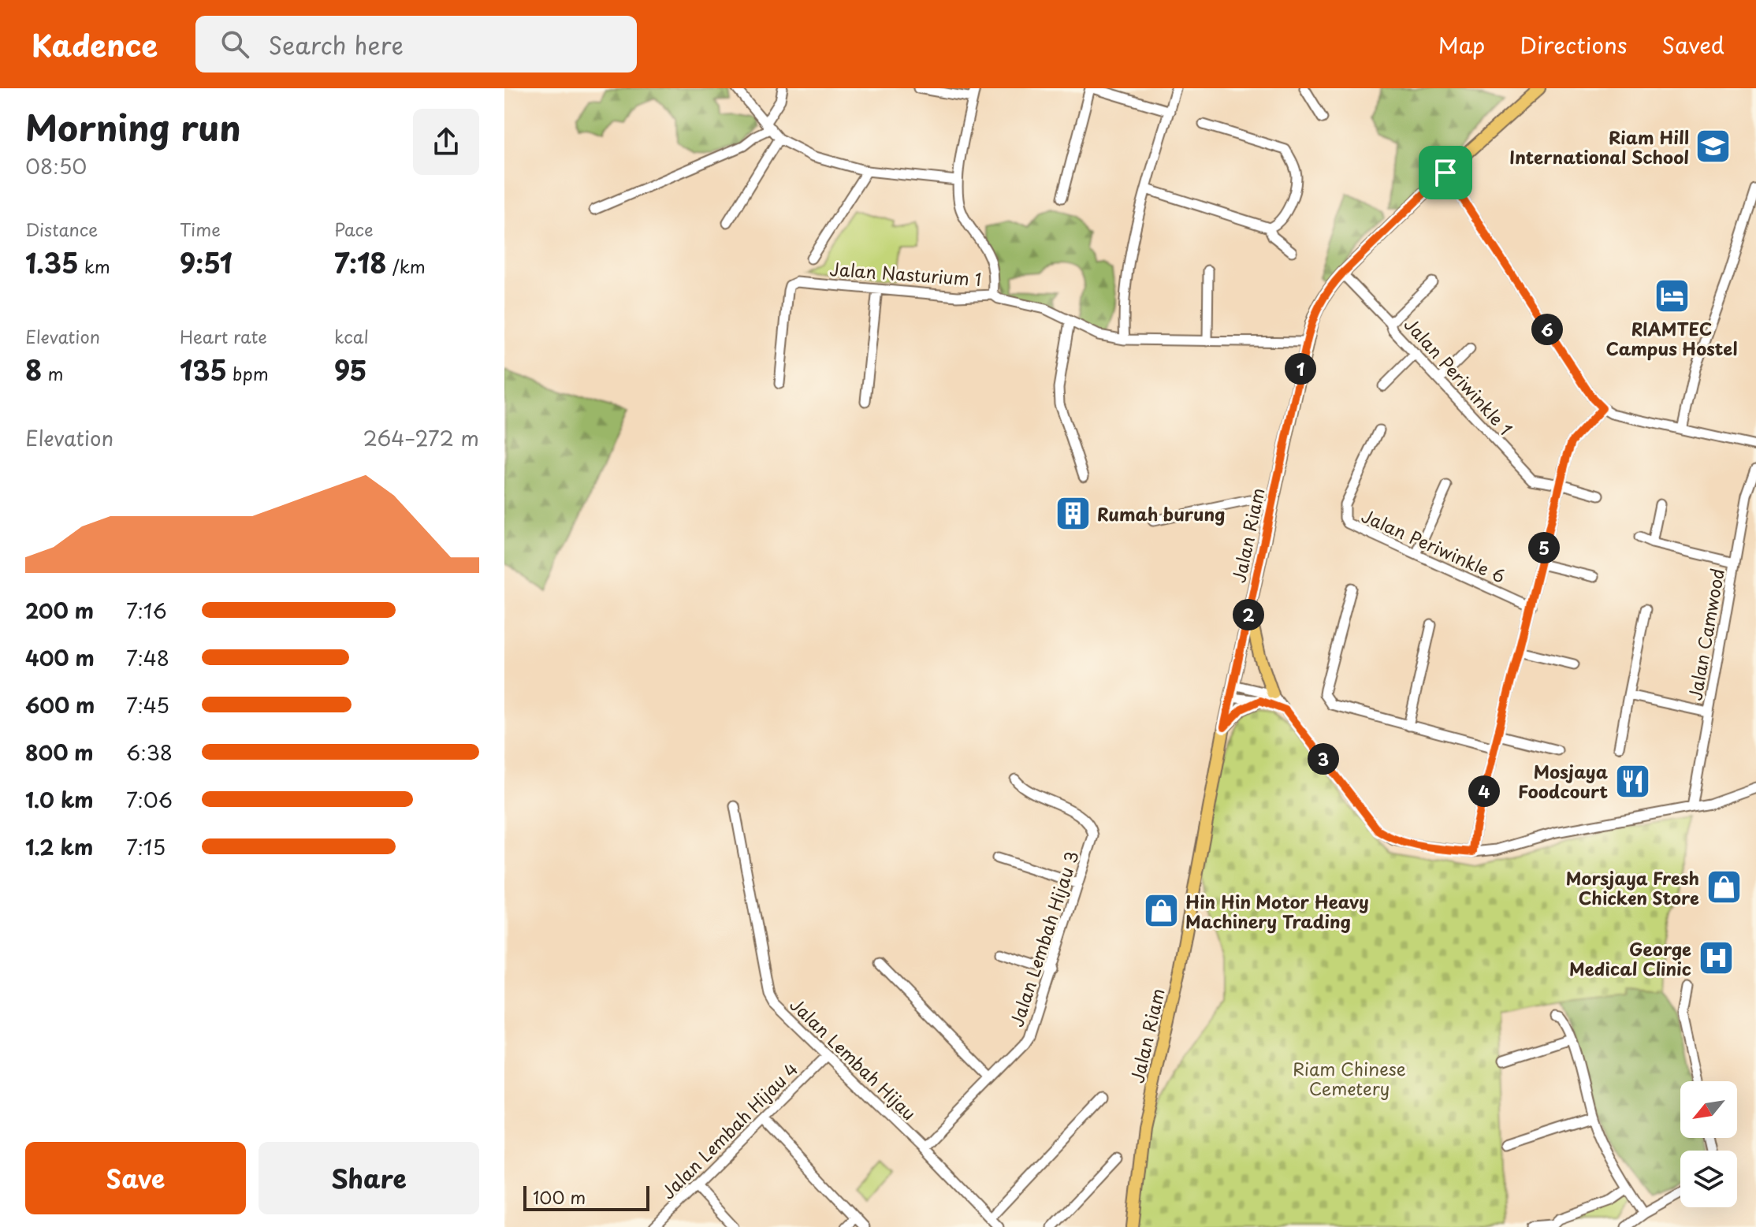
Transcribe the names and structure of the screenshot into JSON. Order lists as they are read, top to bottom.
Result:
{
  "streets": {
    "main road": ["Jalan Riam"],
    "street": [
      "Jalan Nasturium 1",
      "Jalan Periwinkle 1",
      "Jalan Periwinkle 6",
      "Jalan Camwood",
      "Jalan Lembah Hijau 3",
      "Jalan Lembah Hijau",
      "Jalan Lembah Hijau 4"
    ]
  },
  "crossings": [
    ["Jalan Nasturium 1", "Jalan Riam"],
    ["Jalan Periwinkle 1", "Jalan Riam"],
    ["Jalan Lembah Hijau 3", "Jalan Lembah Hijau"],
    ["Jalan Lembah Hijau", "Jalan Lembah Hijau 4"]
  ],
  "parks": ["Riam Chinese Cemetery"],
  "places": {
    "school or university": ["Riam Hill International School"],
    "hotel": ["RIAMTEC Campus Hostel"],
    "building": ["Rumah burung"],
    "restaurant": ["Mosjaya Foodcourt"],
    "shop": ["Morsjaya Fresh Chicken Store", "Hin Hin Motor Heavy Machinery Trading"],
    "hospital": ["George Medical Clinic"]
  },
  "scale_bar": "100 m",
  "north": "bottom left",
  "page": {
    "header": "Kadence",
    "search": "Search here",
    "nav": ["Map", "Directions", "Saved"],
    "heading": ["Morning run", "08:50"],
    "stats": [
      ["Distance", "1.35 km"],
      ["Time", "9:51"],
      ["Pace", "7:18 /km"],
      ["Elevation", "8 m"],
      ["Heart rate", "135 bpm"],
      ["kcal", "95"]
    ],
    "pins": [
      "6",
      "1",
      "5",
      "2",
      "3",
      "4"
    ],
    "chart": ["Elevation", "264–272 m"],
    "list": [
      {
        "name": "200 m",
        "note": "7:16"
      },
      {
        "name": "400 m",
        "note": "7:48"
      },
      {
        "name": "600 m",
        "note": "7:45"
      },
      {
        "name": "800 m",
        "note": "6:38"
      },
      {
        "name": "1.0 km",
        "note": "7:06"
      },
      {
        "name": "1.2 km",
        "note": "7:15"
      }
    ],
    "buttons": ["Save", "Share"],
    "scale": "100 m"
  }
}
